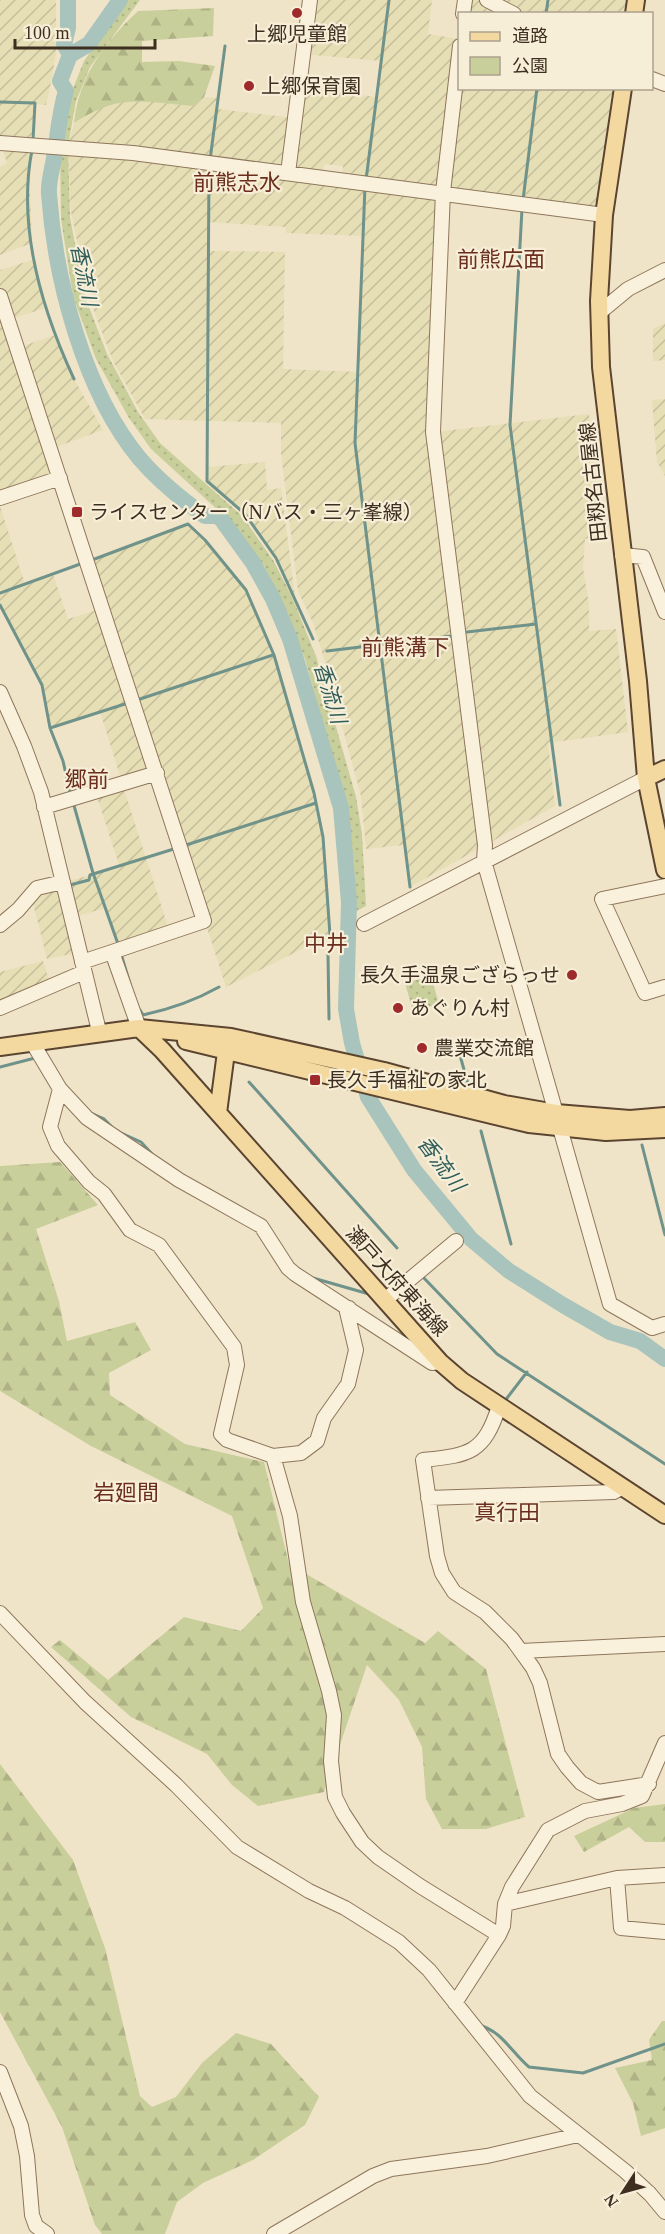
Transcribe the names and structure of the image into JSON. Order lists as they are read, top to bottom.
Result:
{
  "streets": {
    "main road": ["田籾名古屋線", "瀬戸大府東海線"]
  },
  "districts": [
    "前熊志水",
    "前熊広面",
    "前熊溝下",
    "郷前",
    "中井",
    "岩廻間",
    "真行田"
  ],
  "water": ["香流川"],
  "places": {
    "other": [
      "上郷児童館",
      "上郷保育園",
      "長久手温泉ござらっせ",
      "あぐりん村",
      "農業交流館"
    ],
    "transit": ["ライスセンター（Nバス・三ヶ峯線）", "長久手福祉の家北"]
  },
  "legend": ["道路", "公園"],
  "scale_bar": "100 m",
  "north": "bottom left"
}
